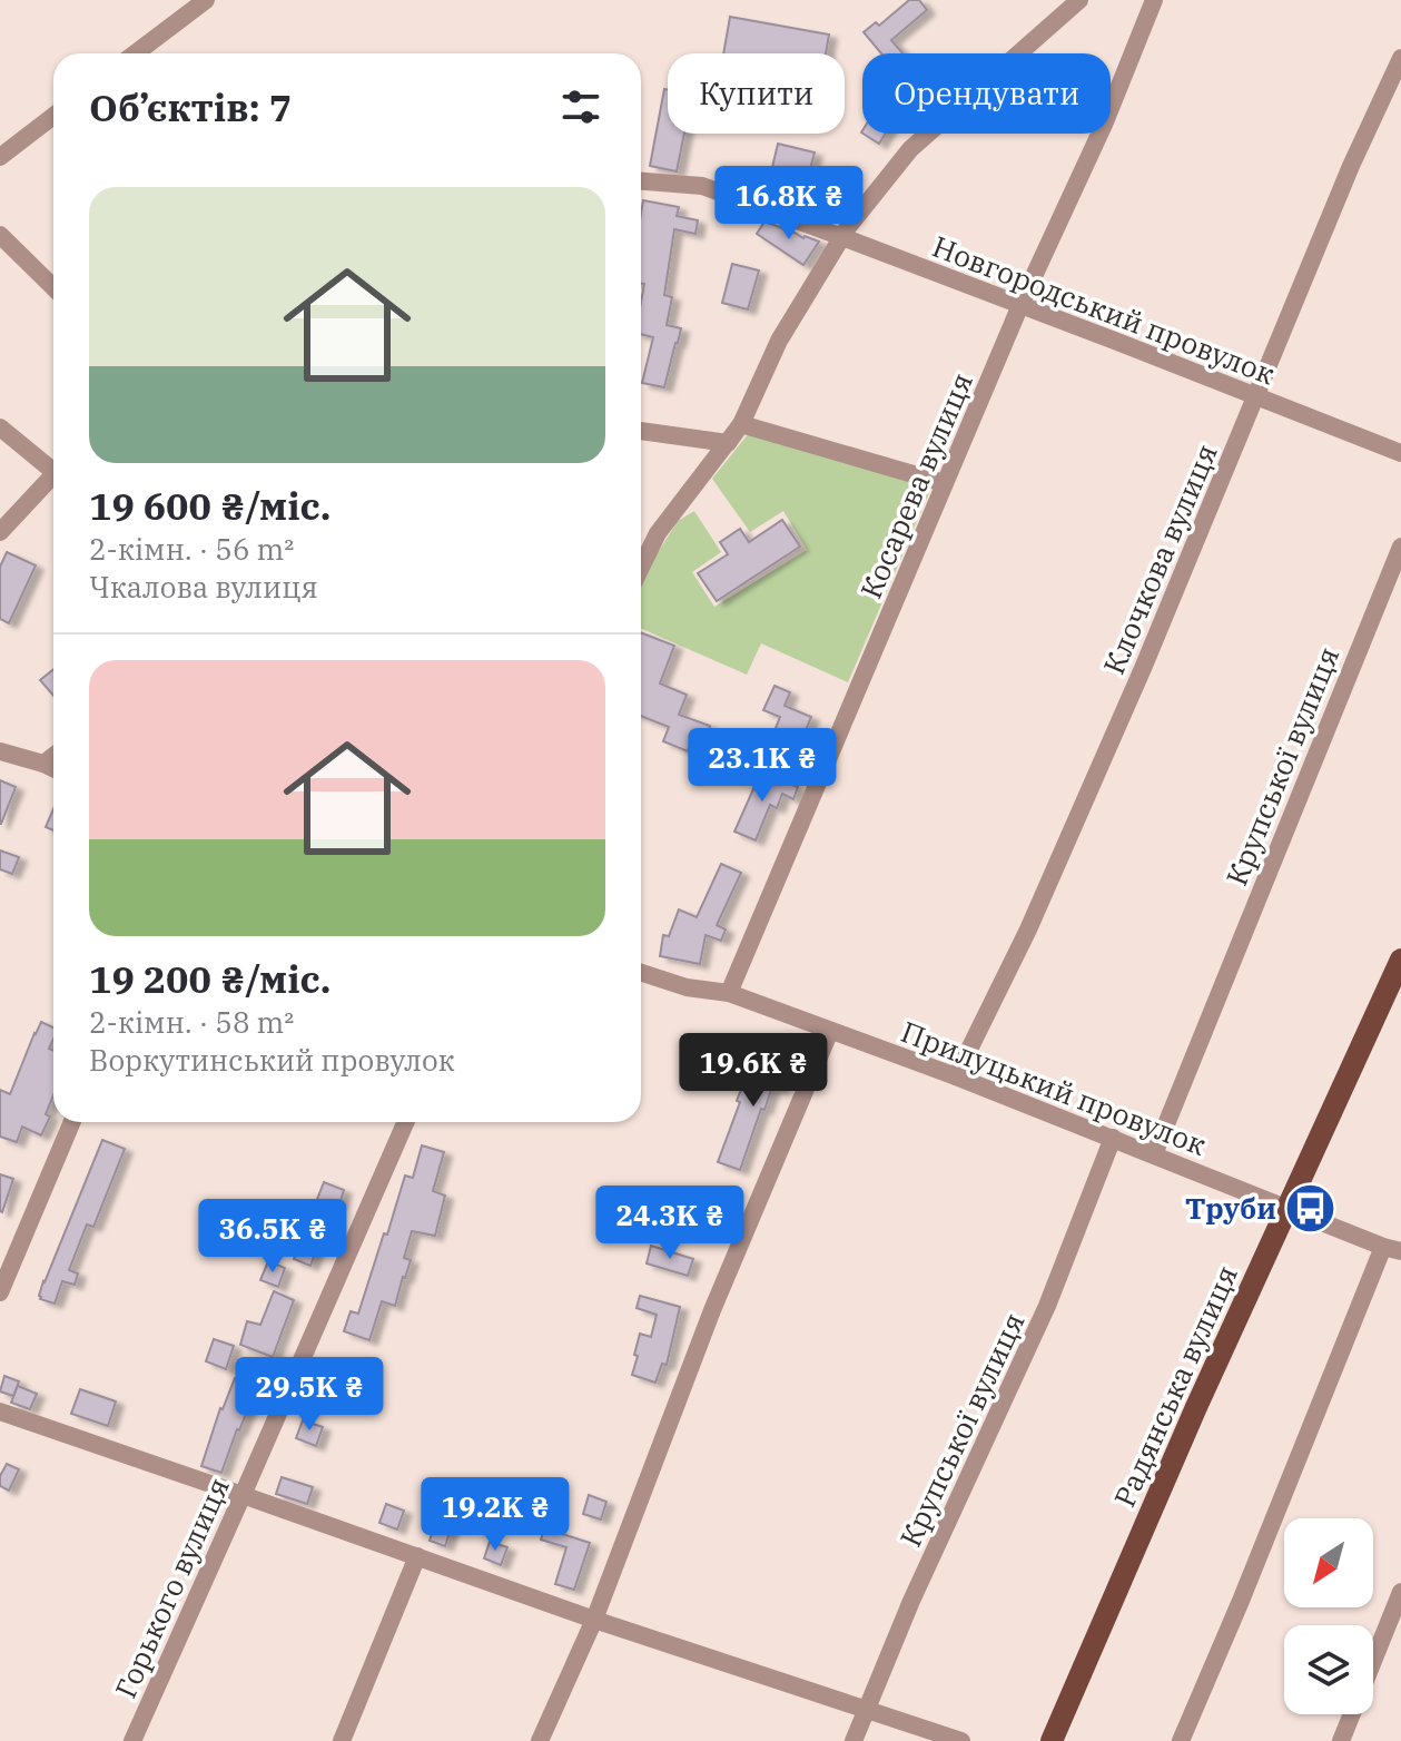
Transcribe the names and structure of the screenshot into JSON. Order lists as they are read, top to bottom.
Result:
{
  "streets": {
    "main road": ["Радянська вулиця"],
    "street": [
      "Новгородський провулок",
      "Косарева вулиця",
      "Клочкова вулиця",
      "Крупської вулиця",
      "Прилуцький провулок",
      "Горького вулиця"
    ]
  },
  "crossings": [
    ["Новгородський провулок", "Косарева вулиця"],
    ["Новгородський провулок", "Клочкова вулиця"],
    ["Косарева вулиця", "Прилуцький провулок"],
    ["Клочкова вулиця", "Прилуцький провулок"],
    ["Крупської вулиця", "Прилуцький провулок"],
    ["Прилуцький провулок", "Радянська вулиця"]
  ],
  "places": {
    "bus stop": ["Труби"]
  },
  "north": "bottom left",
  "page": {
    "chip": ["Купити", "Орендувати"],
    "heading": "Об’єктів: 7",
    "list": [
      {
        "name": "19 600 ₴/міс.",
        "note": "2-кімн. · 56 m² · Чкалова вулиця"
      },
      {
        "name": "19 200 ₴/міс.",
        "note": "2-кімн. · 58 m² · Воркутинський провулок"
      }
    ],
    "price": [
      "16.8K ₴",
      "23.1K ₴",
      "19.6K ₴",
      "24.3K ₴",
      "36.5K ₴",
      "29.5K ₴",
      "19.2K ₴"
    ]
  }
}
